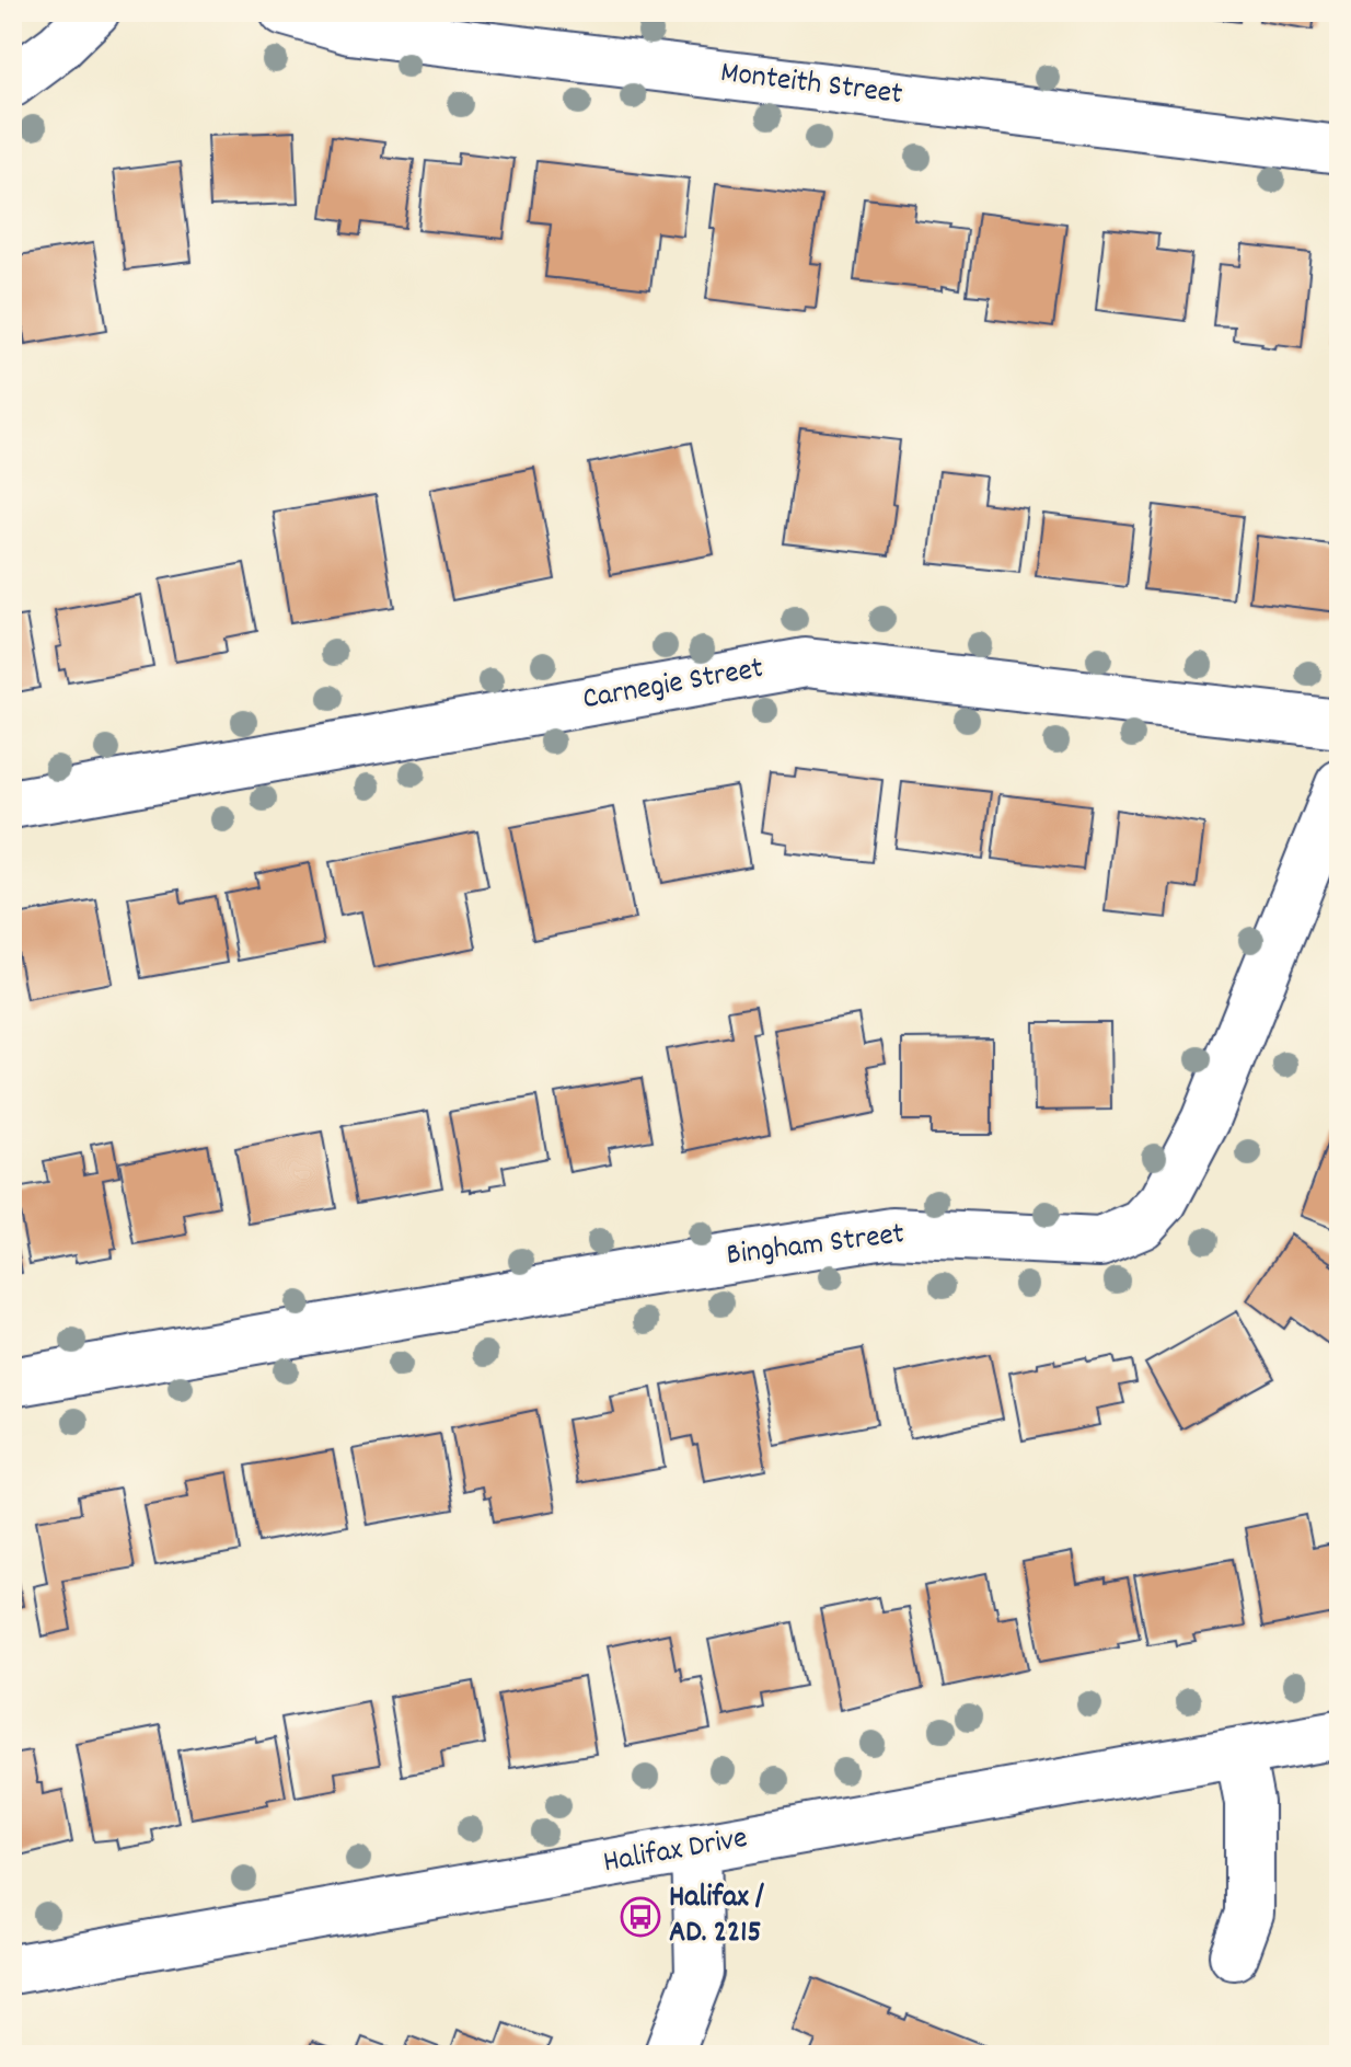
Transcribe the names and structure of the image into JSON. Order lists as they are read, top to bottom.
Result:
{
  "streets": {
    "street": [
      "Monteith Street",
      "Carnegie Street",
      "Bingham Street",
      "Halifax Drive"
    ]
  },
  "places": {
    "bus stop": ["Halifax / AD. 2215"]
  }
}
